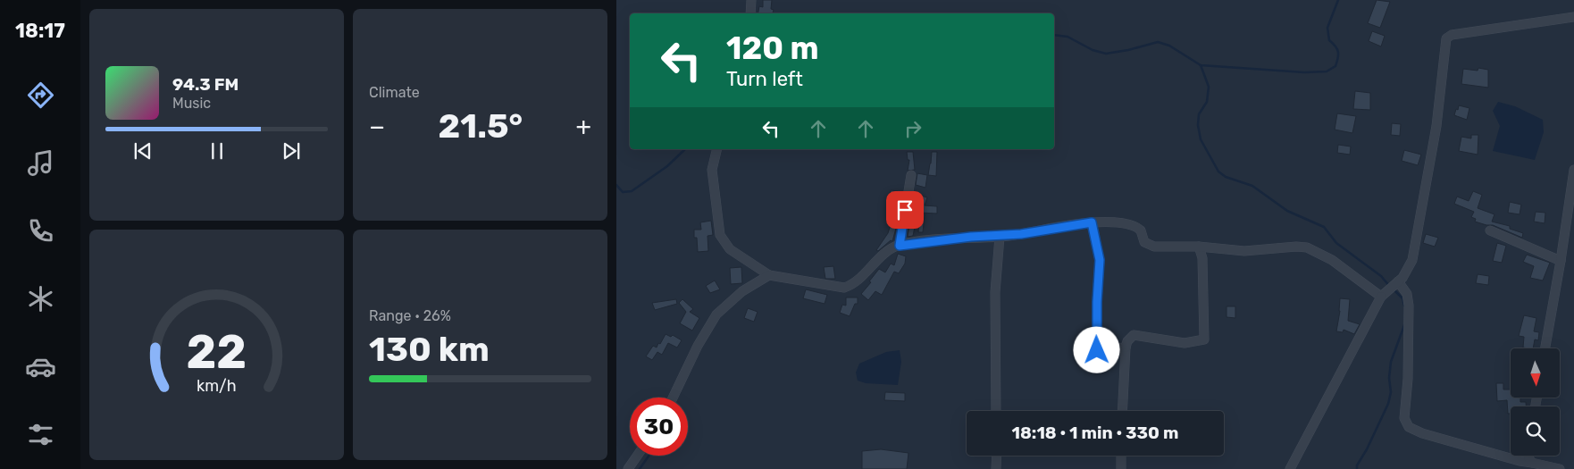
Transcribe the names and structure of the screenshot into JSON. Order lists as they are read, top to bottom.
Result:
{
  "north": "bottom",
  "page": {
    "tabs": "18:17",
    "tile": [
      "Climate",
      ["Range · 26%", "130 km"]
    ],
    "turn": ["120 m", "Turn left"],
    "song": ["94.3 FM", "Music"],
    "heat": ["−", "21.5°", "+"],
    "limit": "30",
    "trip": "18:18 · 1 min · 330 m",
    "gauge": ["22", "km/h"]
  }
}
